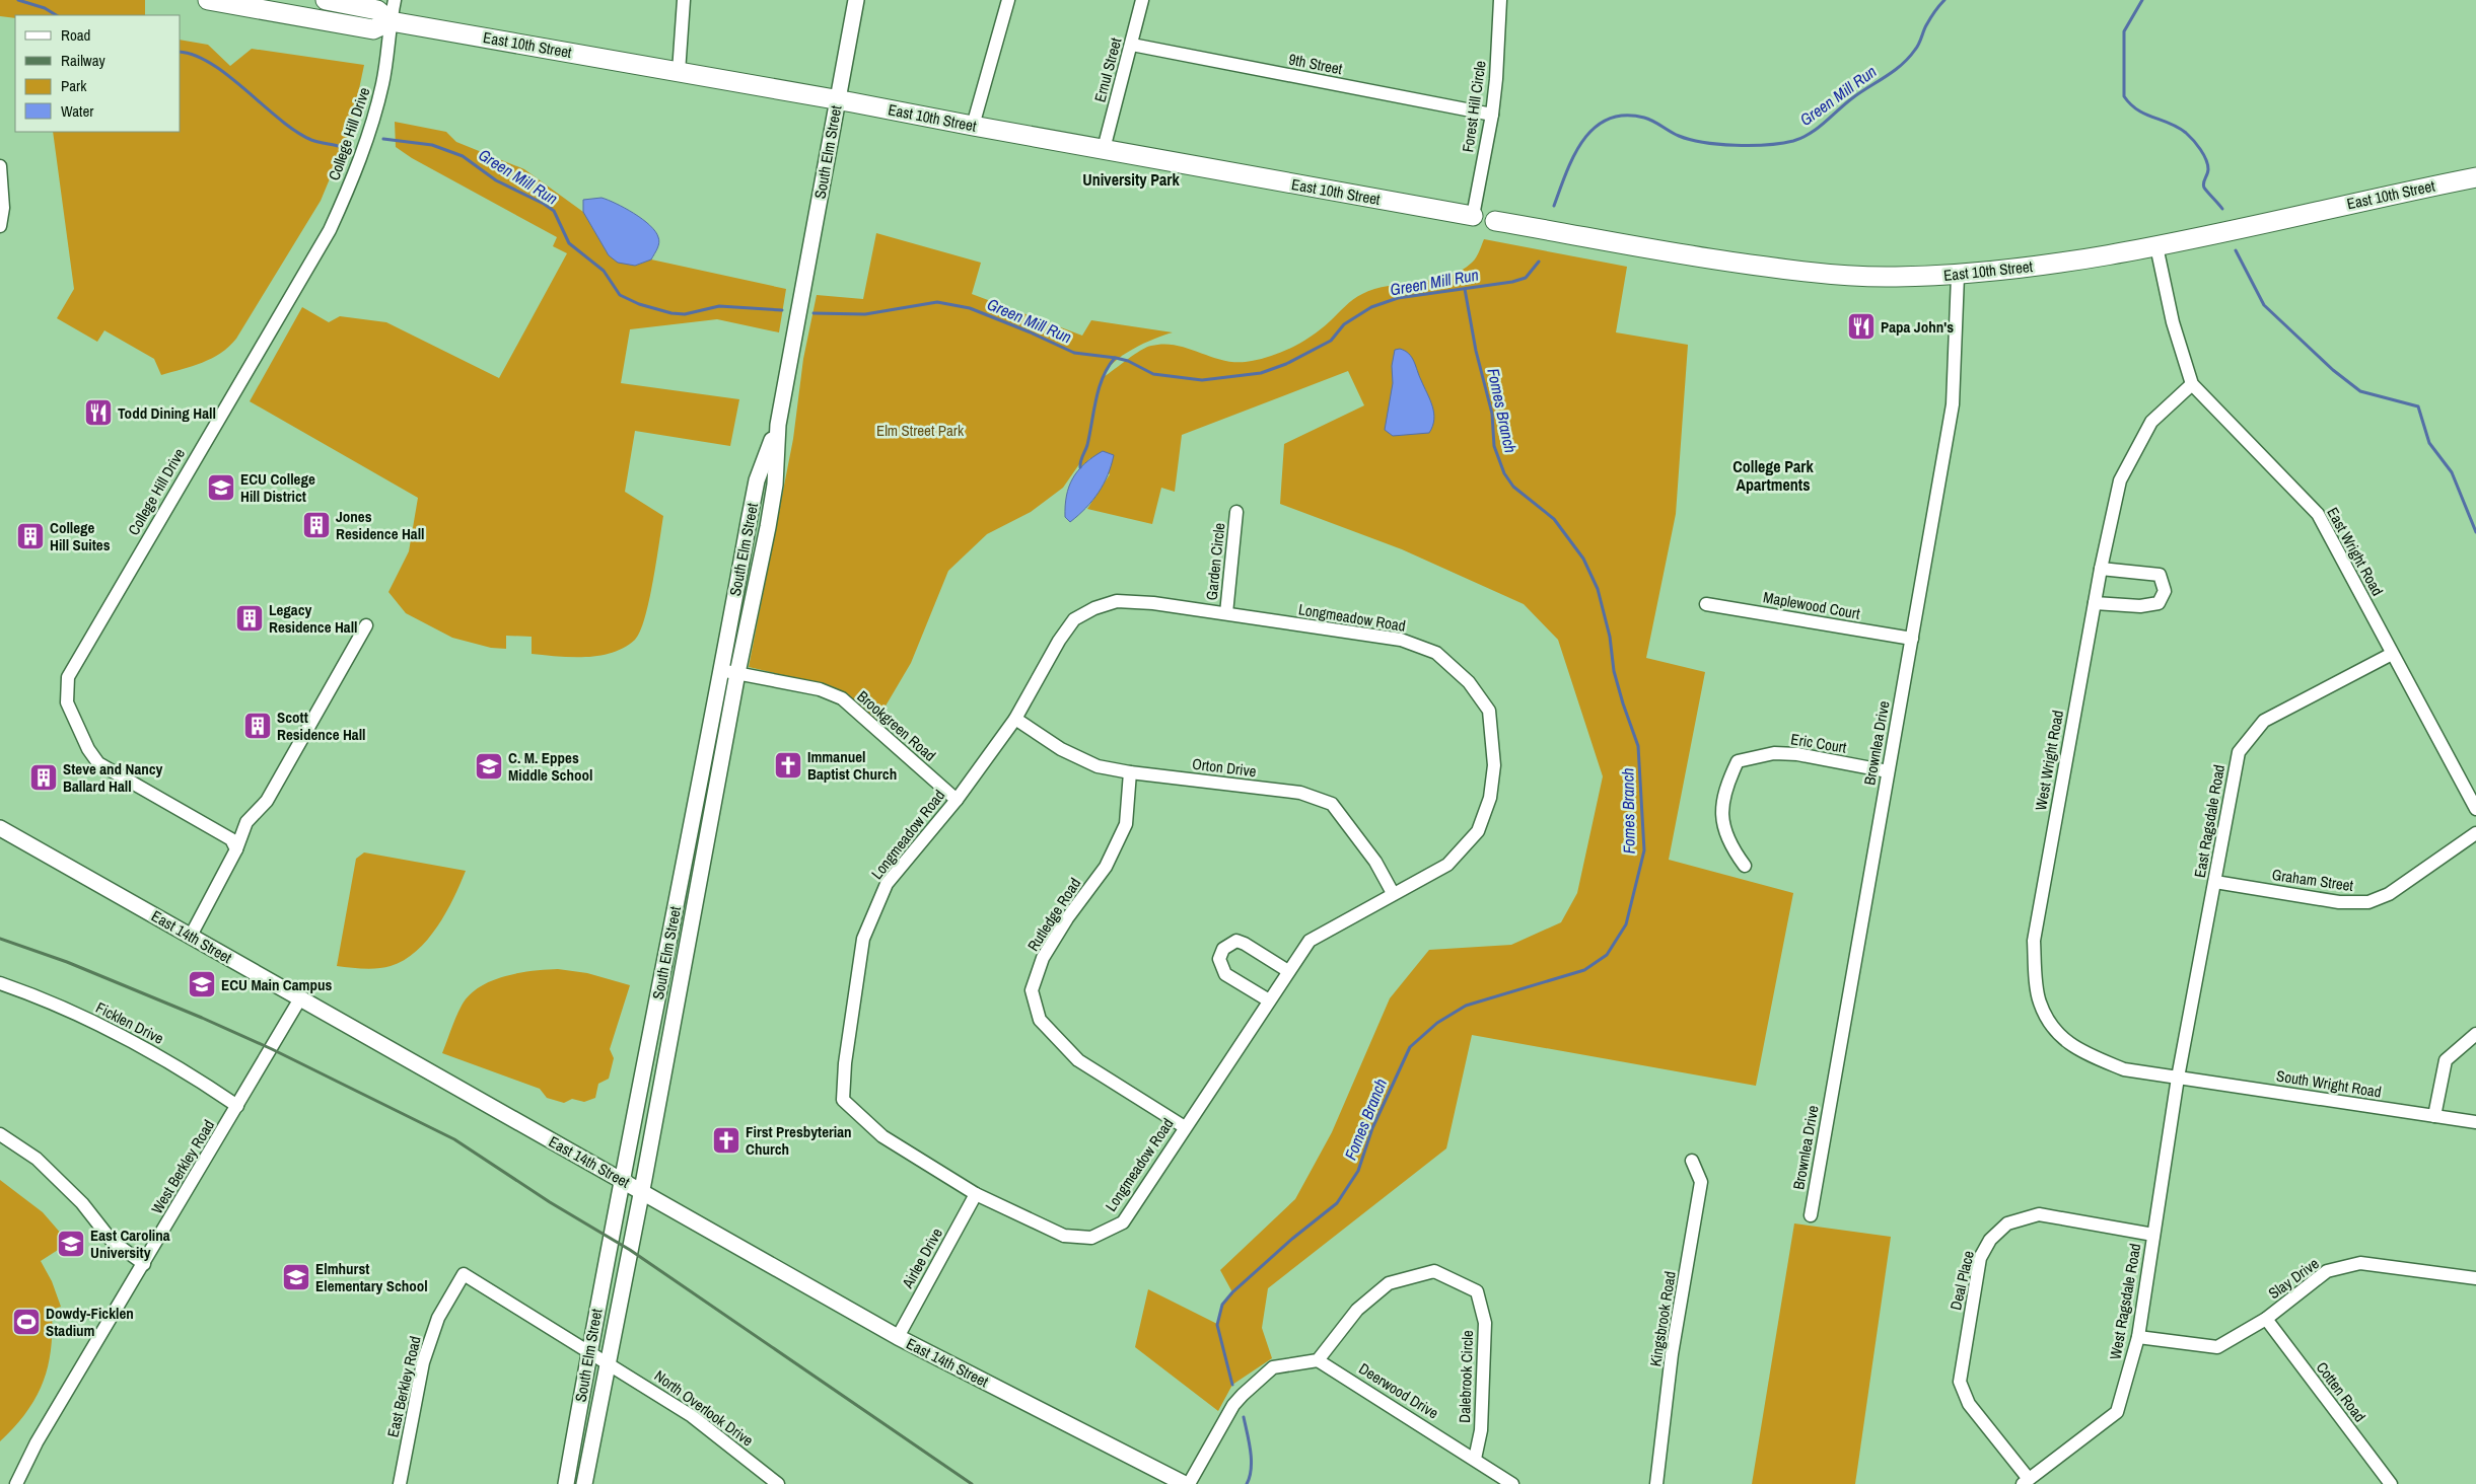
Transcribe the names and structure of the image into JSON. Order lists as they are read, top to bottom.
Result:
{
  "streets": {
    "main road": ["East 10th Street"],
    "street": [
      "9th Street",
      "Ernul Street",
      "Forest Hill Circle",
      "College Hill Drive",
      "South Elm Street",
      "East Wright Road",
      "Garden Circle",
      "Maplewood Court",
      "Longmeadow Road",
      "Brookgreen Road",
      "Eric Court",
      "Brownlea Drive",
      "West Wright Road",
      "Orton Drive",
      "East Ragsdale Road",
      "Graham Street",
      "Rutledge Road",
      "East 14th Street",
      "Ficklen Drive",
      "South Wright Road",
      "West Berkley Road",
      "Airlee Drive",
      "Slay Drive",
      "Deal Place",
      "West Ragsdale Road",
      "Kingsbrook Road",
      "Dalebrook Circle",
      "East Berkley Road",
      "Deerwood Drive",
      "Cotten Road",
      "North Overlook Drive"
    ]
  },
  "crossings": [
    ["East 10th Street", "Ernul Street"],
    ["East 10th Street", "Forest Hill Circle"],
    ["East 10th Street", "College Hill Drive"],
    ["East 10th Street", "South Elm Street"],
    ["East 10th Street", "East Wright Road"],
    ["East 10th Street", "Brownlea Drive"],
    ["9th Street", "Ernul Street"],
    ["9th Street", "Forest Hill Circle"],
    ["South Elm Street", "Brookgreen Road"],
    ["South Elm Street", "East 14th Street"],
    ["South Elm Street", "North Overlook Drive"],
    ["East Wright Road", "West Wright Road"],
    ["East Wright Road", "East Ragsdale Road"],
    ["Garden Circle", "Longmeadow Road"],
    ["Maplewood Court", "Brownlea Drive"],
    ["Longmeadow Road", "Brookgreen Road"],
    ["Longmeadow Road", "Orton Drive"],
    ["Longmeadow Road", "Rutledge Road"],
    ["Longmeadow Road", "Airlee Drive"],
    ["Eric Court", "Brownlea Drive"],
    ["West Wright Road", "East Ragsdale Road"],
    ["West Wright Road", "South Wright Road"],
    ["West Wright Road", "West Ragsdale Road"],
    ["Orton Drive", "Rutledge Road"],
    ["East Ragsdale Road", "Graham Street"],
    ["East Ragsdale Road", "South Wright Road"],
    ["East Ragsdale Road", "West Ragsdale Road"],
    ["East 14th Street", "West Berkley Road"],
    ["East 14th Street", "Airlee Drive"],
    ["Ficklen Drive", "West Berkley Road"],
    ["South Wright Road", "West Ragsdale Road"],
    ["Slay Drive", "West Ragsdale Road"],
    ["Slay Drive", "Cotten Road"],
    ["Deal Place", "West Ragsdale Road"],
    ["Dalebrook Circle", "Deerwood Drive"],
    ["East Berkley Road", "North Overlook Drive"]
  ],
  "districts": ["University Park", "College Park Apartments"],
  "water": ["Green Mill Run", "Fomes Branch"],
  "parks": ["Elm Street Park"],
  "places": {
    "restaurant": ["Papa John's", "Todd Dining Hall"],
    "school or university": [
      "ECU College Hill District",
      "C. M. Eppes Middle School",
      "ECU Main Campus",
      "East Carolina University",
      "Elmhurst Elementary School"
    ],
    "building": [
      "Jones Residence Hall",
      "College Hill Suites",
      "Legacy Residence Hall",
      "Scott Residence Hall",
      "Steve and Nancy Ballard Hall"
    ],
    "church": ["Immanuel Baptist Church", "First Presbyterian Church"],
    "sports": ["Dowdy-Ficklen Stadium"]
  },
  "legend": [
    "Road",
    "Railway",
    "Park",
    "Water"
  ]
}
